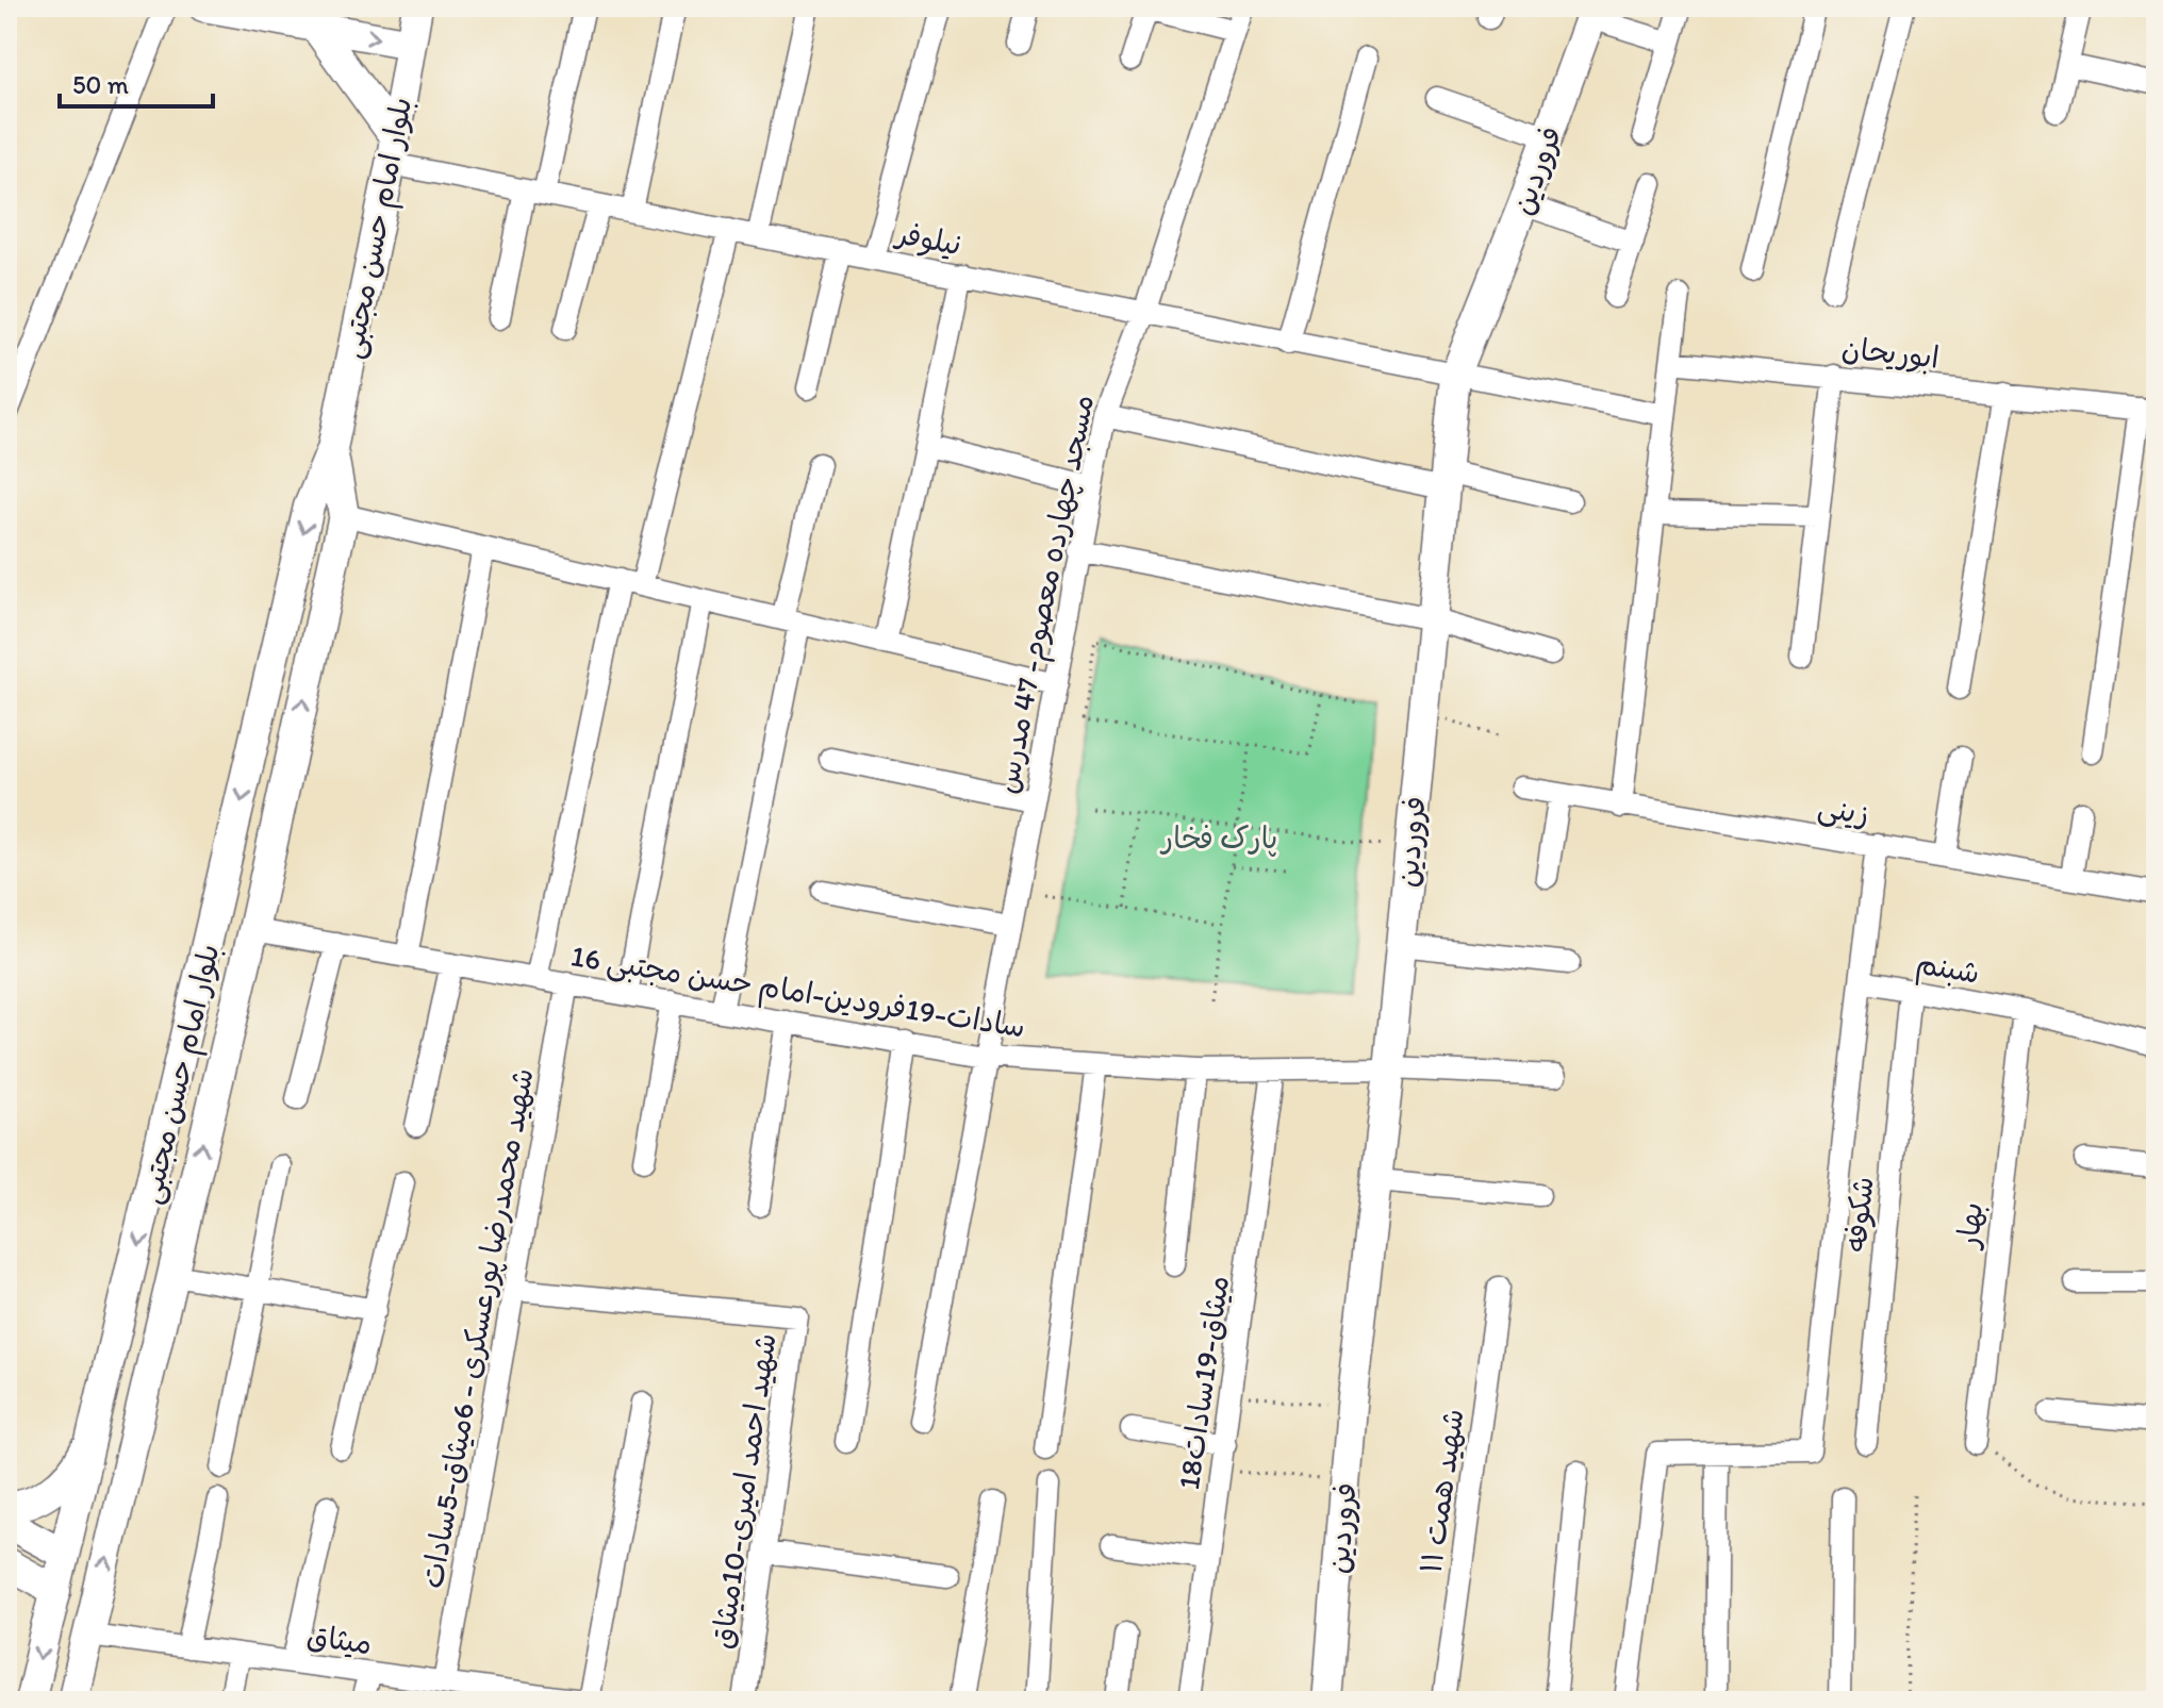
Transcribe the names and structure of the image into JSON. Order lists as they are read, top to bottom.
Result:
{
  "streets": {
    "main road": ["فروردین", "بلوار امام حسن مجتبی"],
    "street": [
      "نیلوفر",
      "ابوریحان",
      "مسجد چهارده معصوم- 47 مدرس",
      "زینی",
      "شبنم",
      "سادات-19فرودین-امام حسن مجتبی 16",
      "شکوفه",
      "بهار",
      "شهید محمدرضا پورعسکری - 6میثاق-5سادات",
      "18میثاق-19سادات",
      "شهید احمد امیری-10میثاق",
      "شهید همت ۱۱",
      "میثاق"
    ]
  },
  "crossings": [
    ["فروردین", "نیلوفر"],
    ["فروردین", "سادات-19فرودین-امام حسن مجتبی 16"],
    ["بلوار امام حسن مجتبی", "نیلوفر"],
    ["بلوار امام حسن مجتبی", "سادات-19فرودین-امام حسن مجتبی 16"],
    ["بلوار امام حسن مجتبی", "میثاق"],
    ["نیلوفر", "مسجد چهارده معصوم- 47 مدرس"],
    ["مسجد چهارده معصوم- 47 مدرس", "سادات-19فرودین-امام حسن مجتبی 16"],
    ["شبنم", "شکوفه"],
    ["شبنم", "بهار"],
    ["سادات-19فرودین-امام حسن مجتبی 16", "شهید محمدرضا پورعسکری - 6میثاق-5سادات"],
    ["سادات-19فرودین-امام حسن مجتبی 16", "18میثاق-19سادات"],
    ["شهید محمدرضا پورعسکری - 6میثاق-5سادات", "شهید احمد امیری-10میثاق"],
    ["شهید محمدرضا پورعسکری - 6میثاق-5سادات", "میثاق"]
  ],
  "parks": ["پارک فخار"],
  "scale_bar": "50 m"
}
